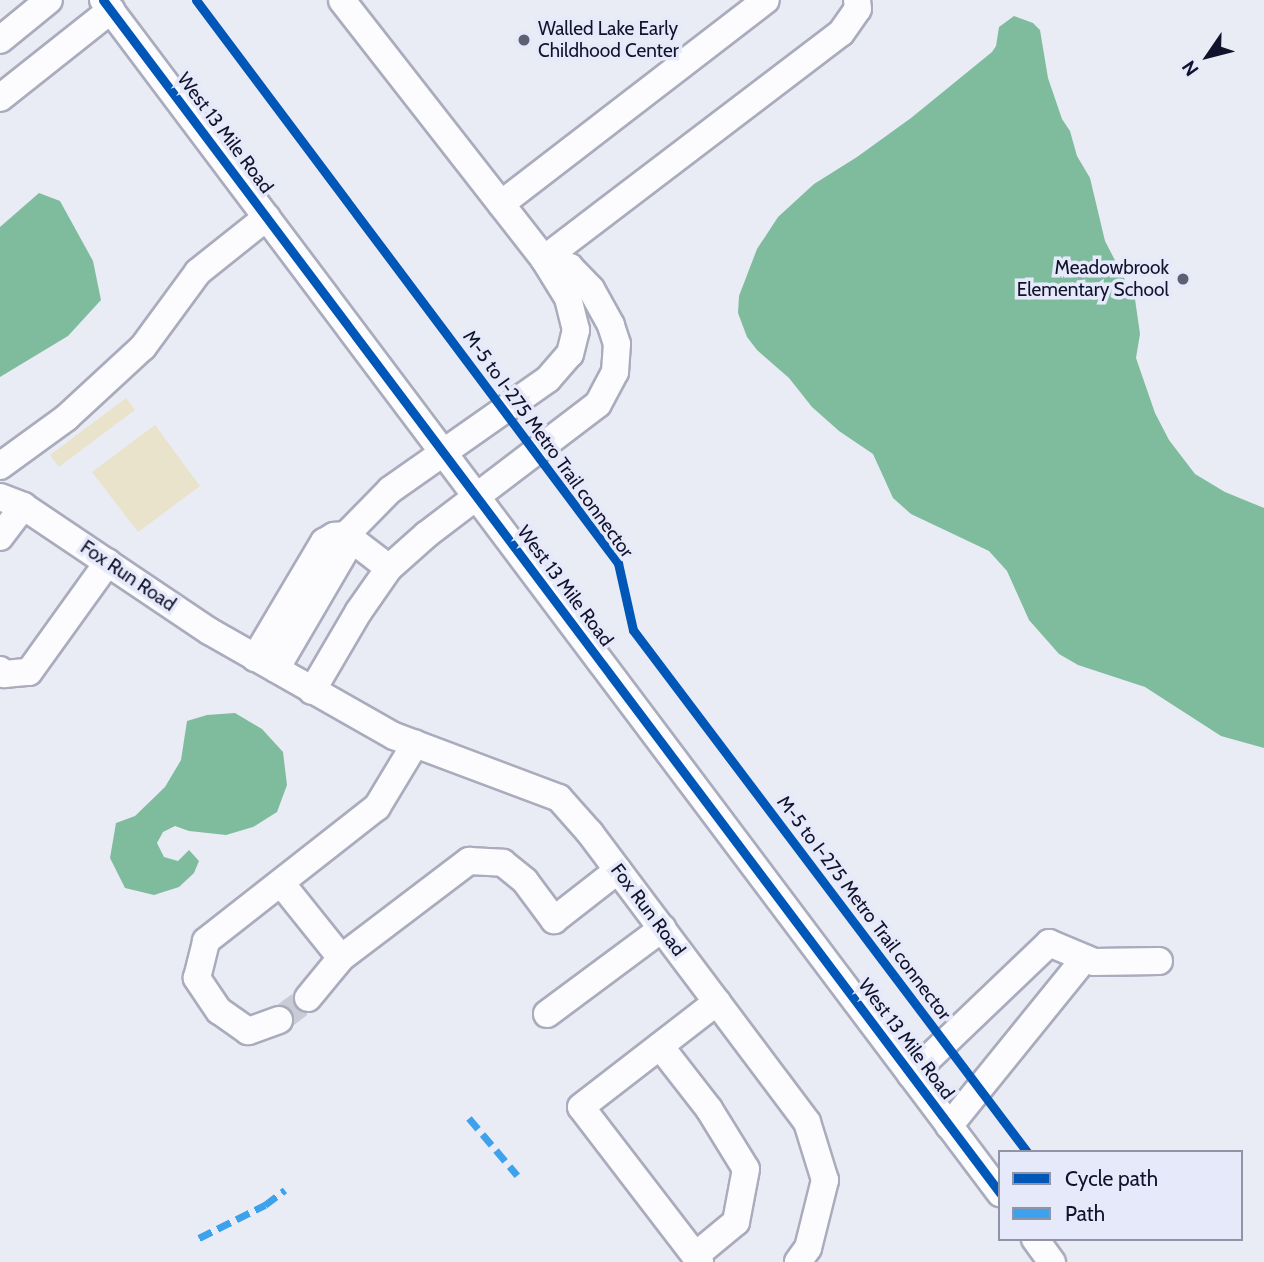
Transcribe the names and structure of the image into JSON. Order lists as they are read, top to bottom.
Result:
{
  "streets": {
    "street": ["West 13 Mile Road", "Fox Run Road"],
    "cycle path": ["M-5 to I-275 Metro Trail connector"]
  },
  "places": ["Walled Lake Early Childhood Center", "Meadowbrook Elementary School"],
  "legend": ["Cycle path", "Path"],
  "north": "bottom left"
}
